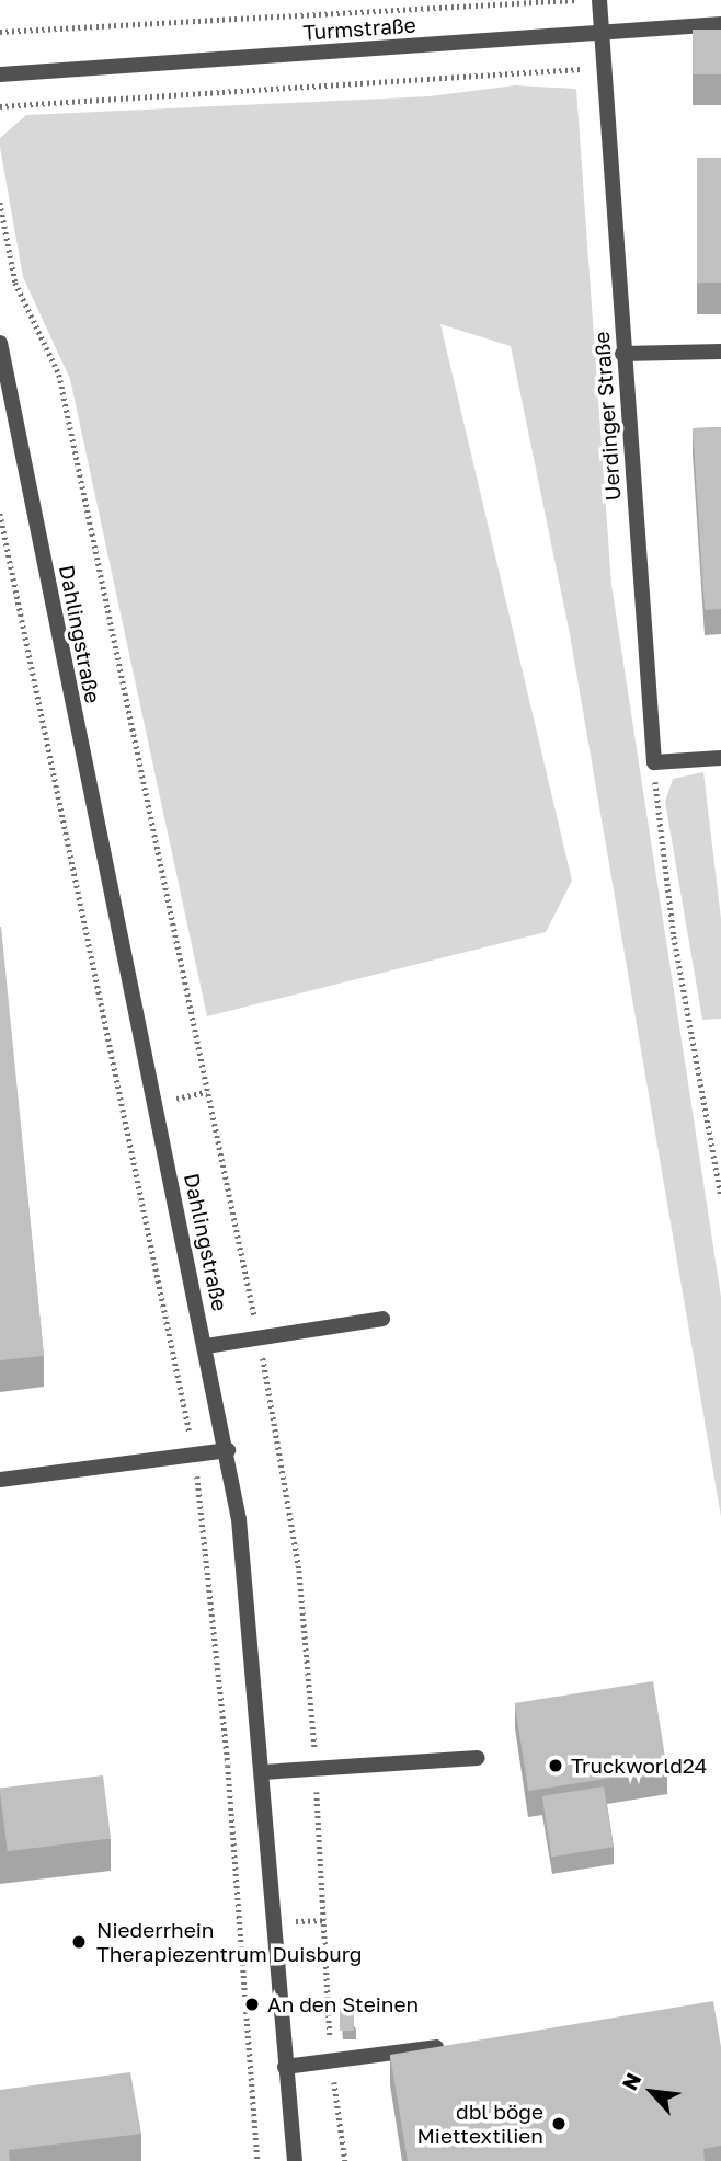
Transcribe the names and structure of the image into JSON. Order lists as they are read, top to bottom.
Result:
{
  "streets": {
    "street": ["Turmstraße", "Uerdinger Straße", "Dahlingstraße"]
  },
  "crossings": [
    ["Turmstraße", "Uerdinger Straße"]
  ],
  "places": [
    "Truckworld24",
    "Niederrhein Therapiezentrum Duisburg",
    "An den Steinen",
    "dbl böge Miettextilien"
  ],
  "north": "top left"
}
